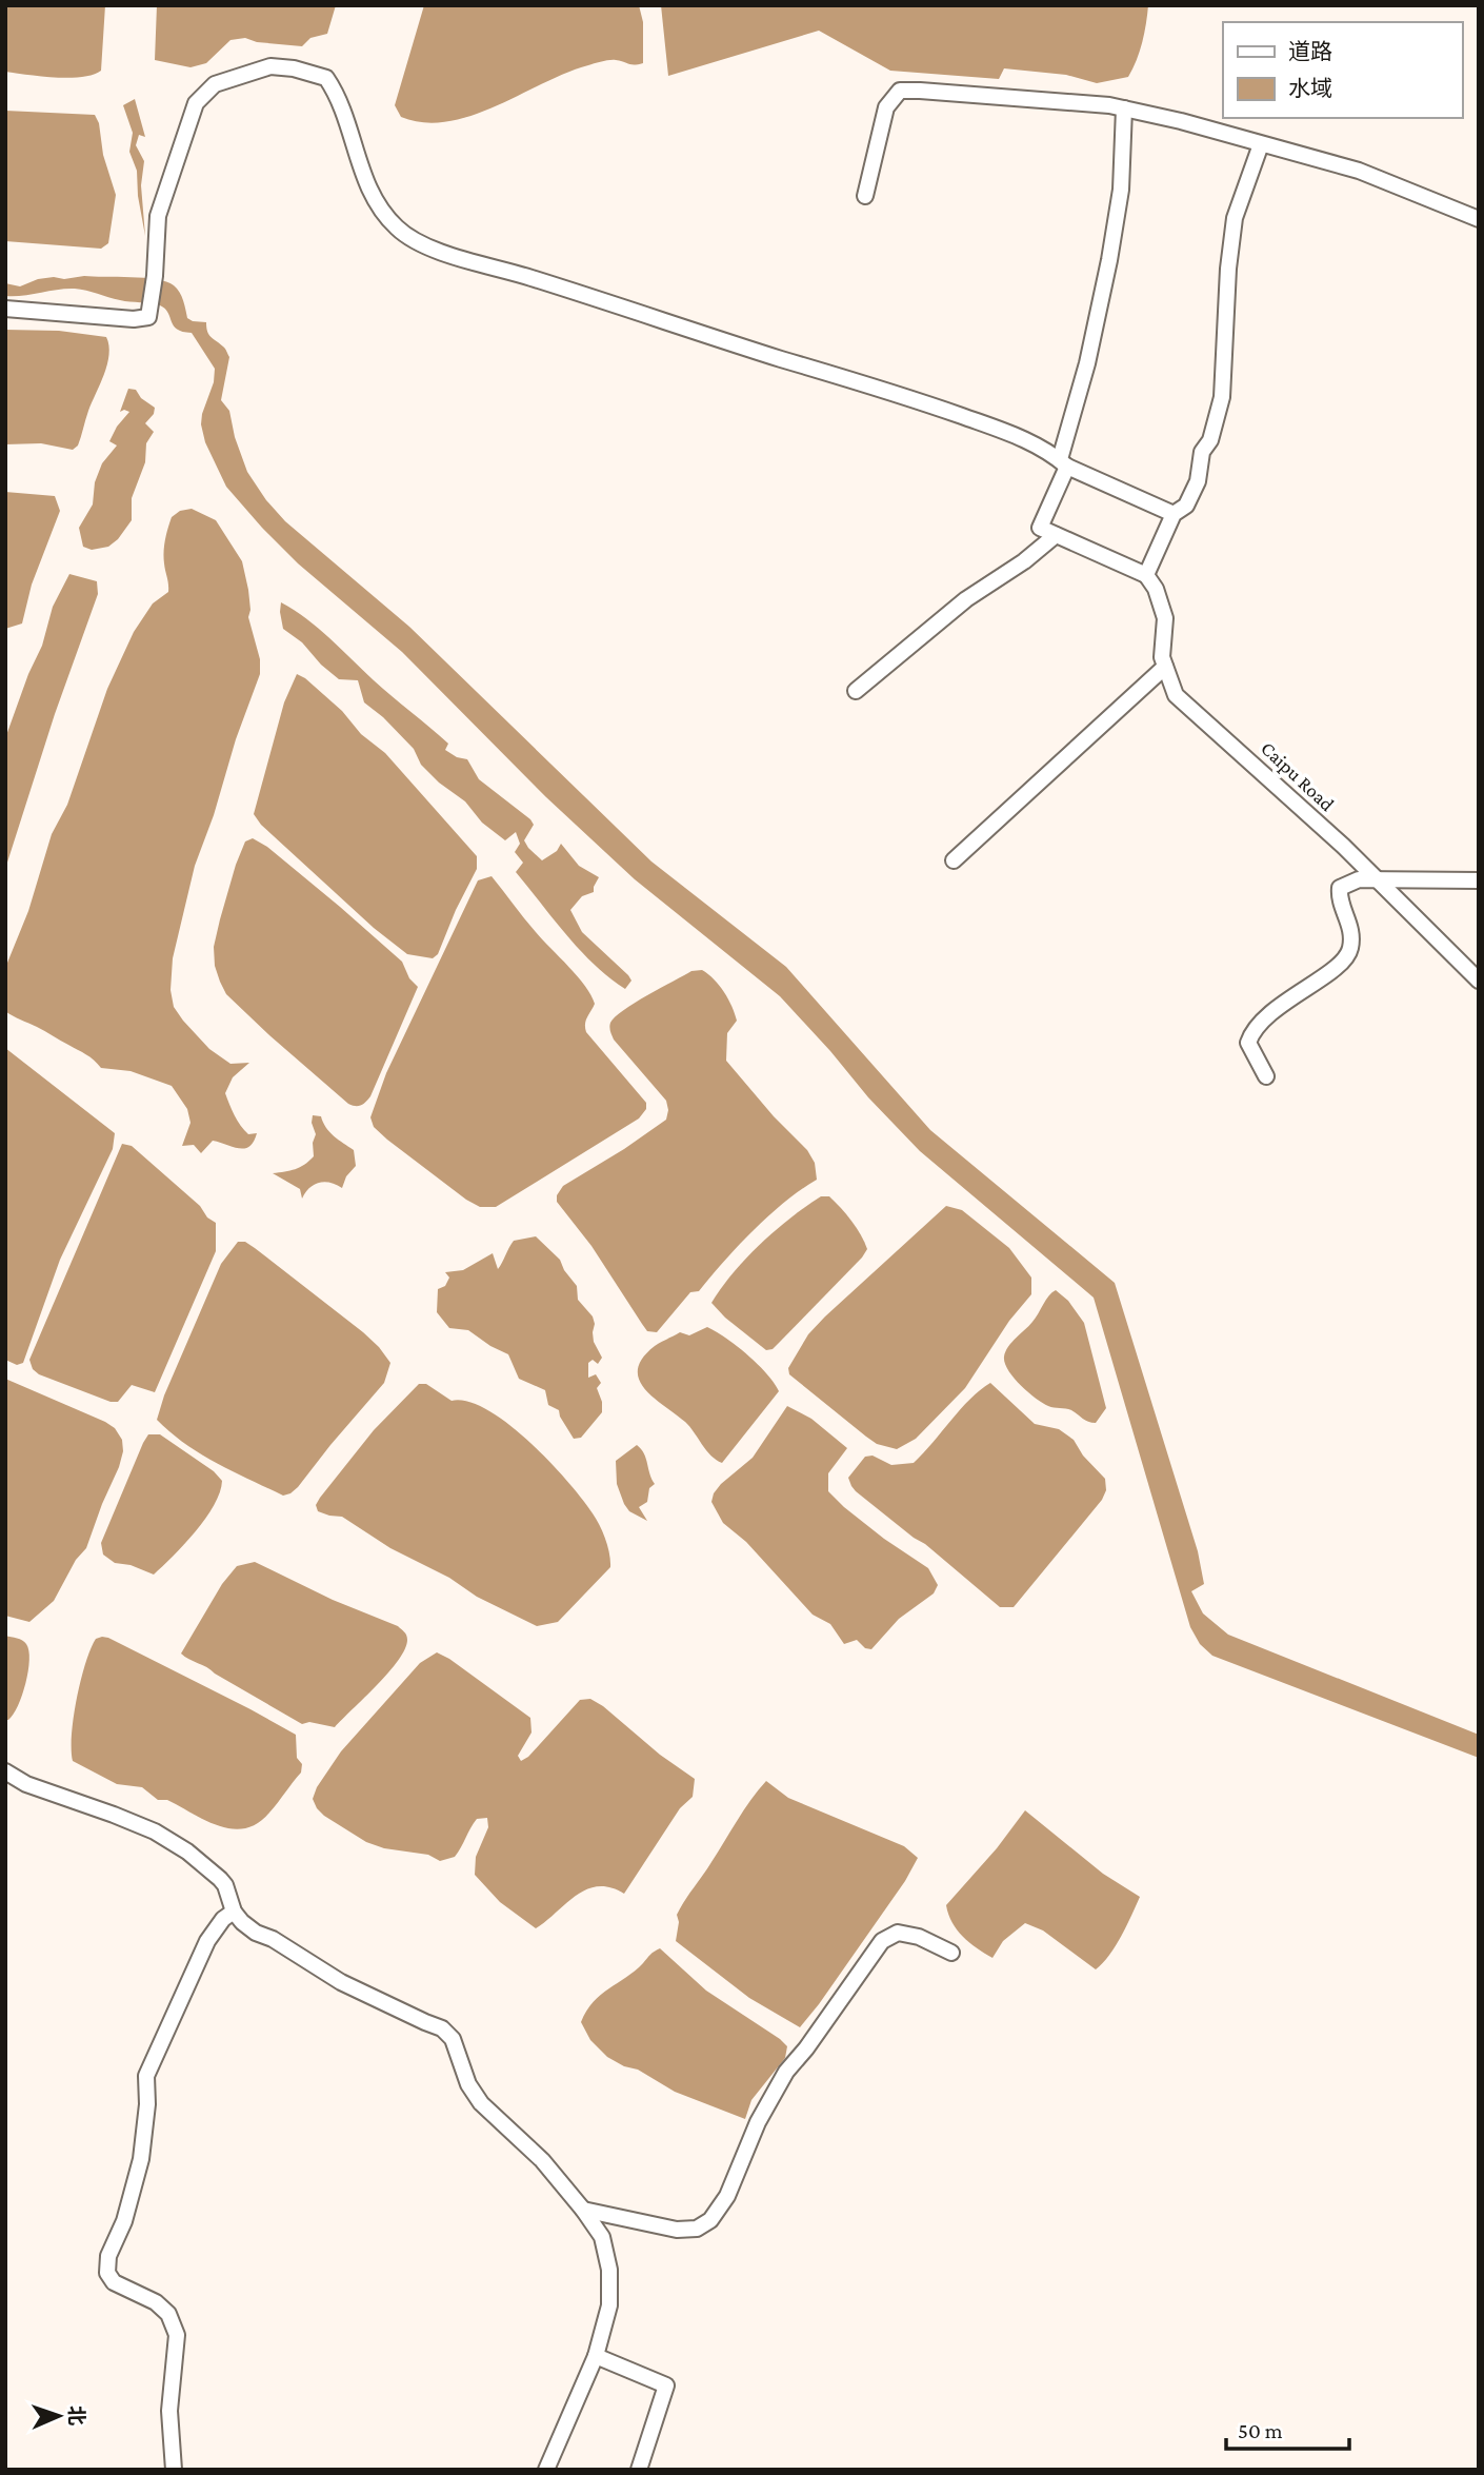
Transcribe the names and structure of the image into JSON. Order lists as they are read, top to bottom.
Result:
{
  "streets": {
    "street": ["Caipu Road"]
  },
  "legend": ["道路", "水域"],
  "scale_bar": "50 m",
  "north": "right"
}
